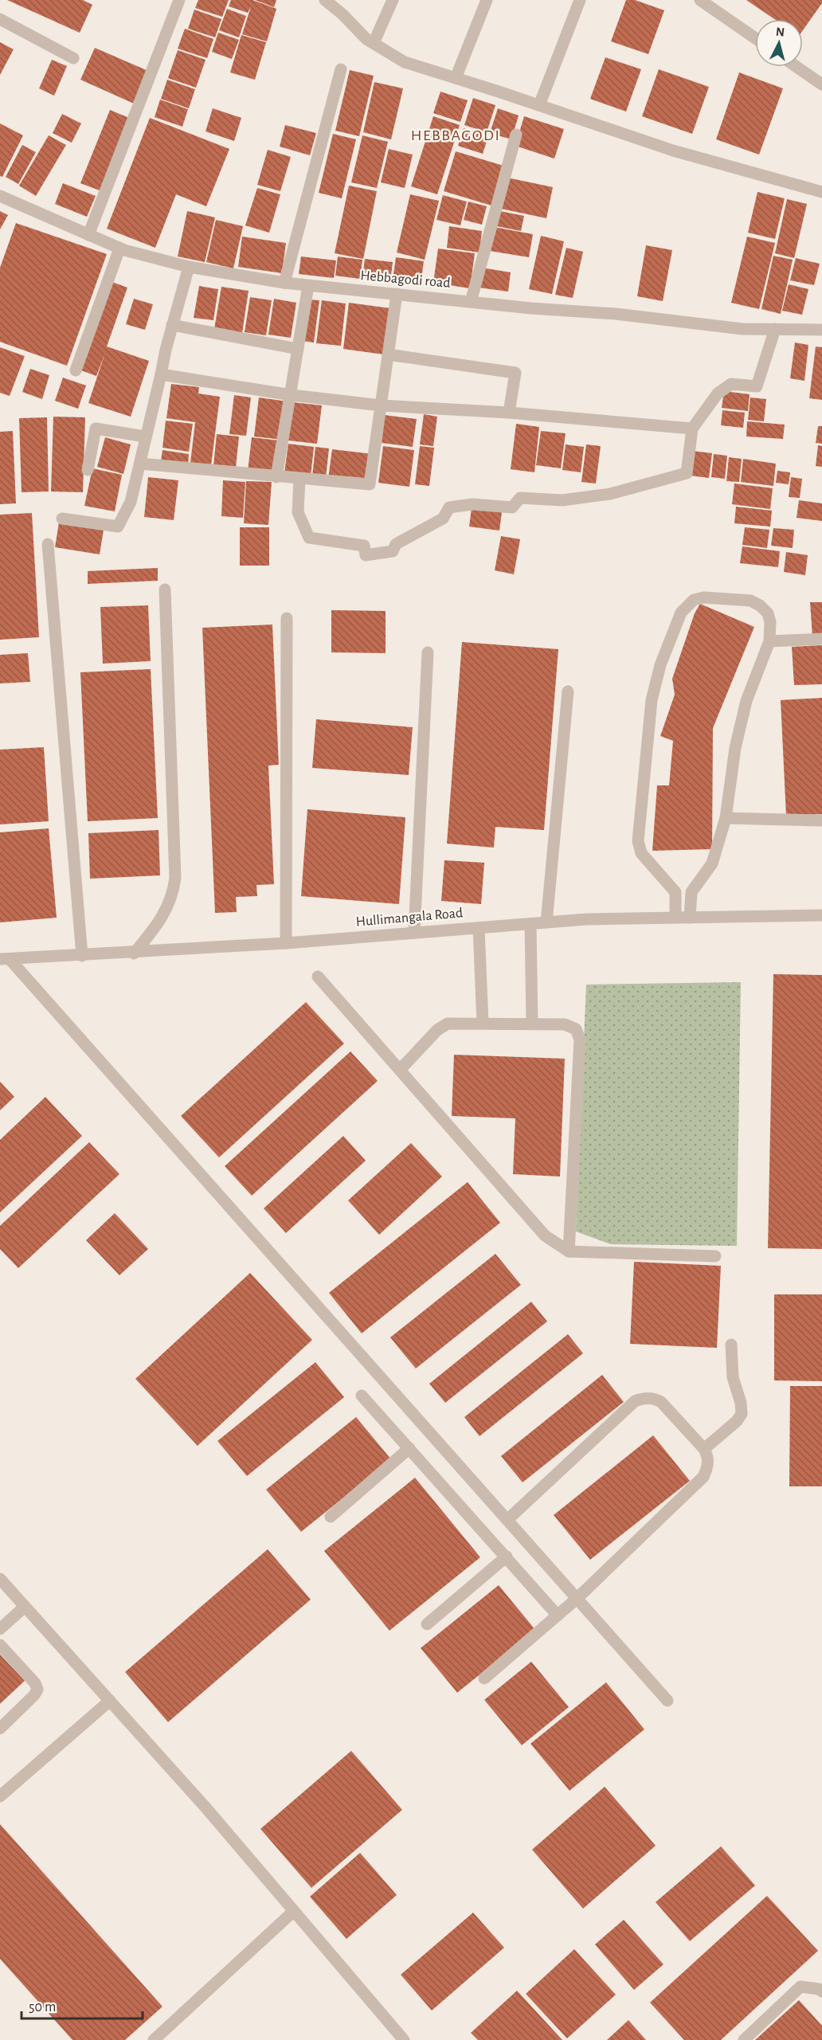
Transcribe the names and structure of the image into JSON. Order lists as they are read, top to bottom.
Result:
{
  "streets": {
    "street": ["Hebbagodi road", "Hullimangala Road"]
  },
  "districts": ["HEBBAGODI"],
  "scale_bar": "50 m",
  "north": "top"
}
